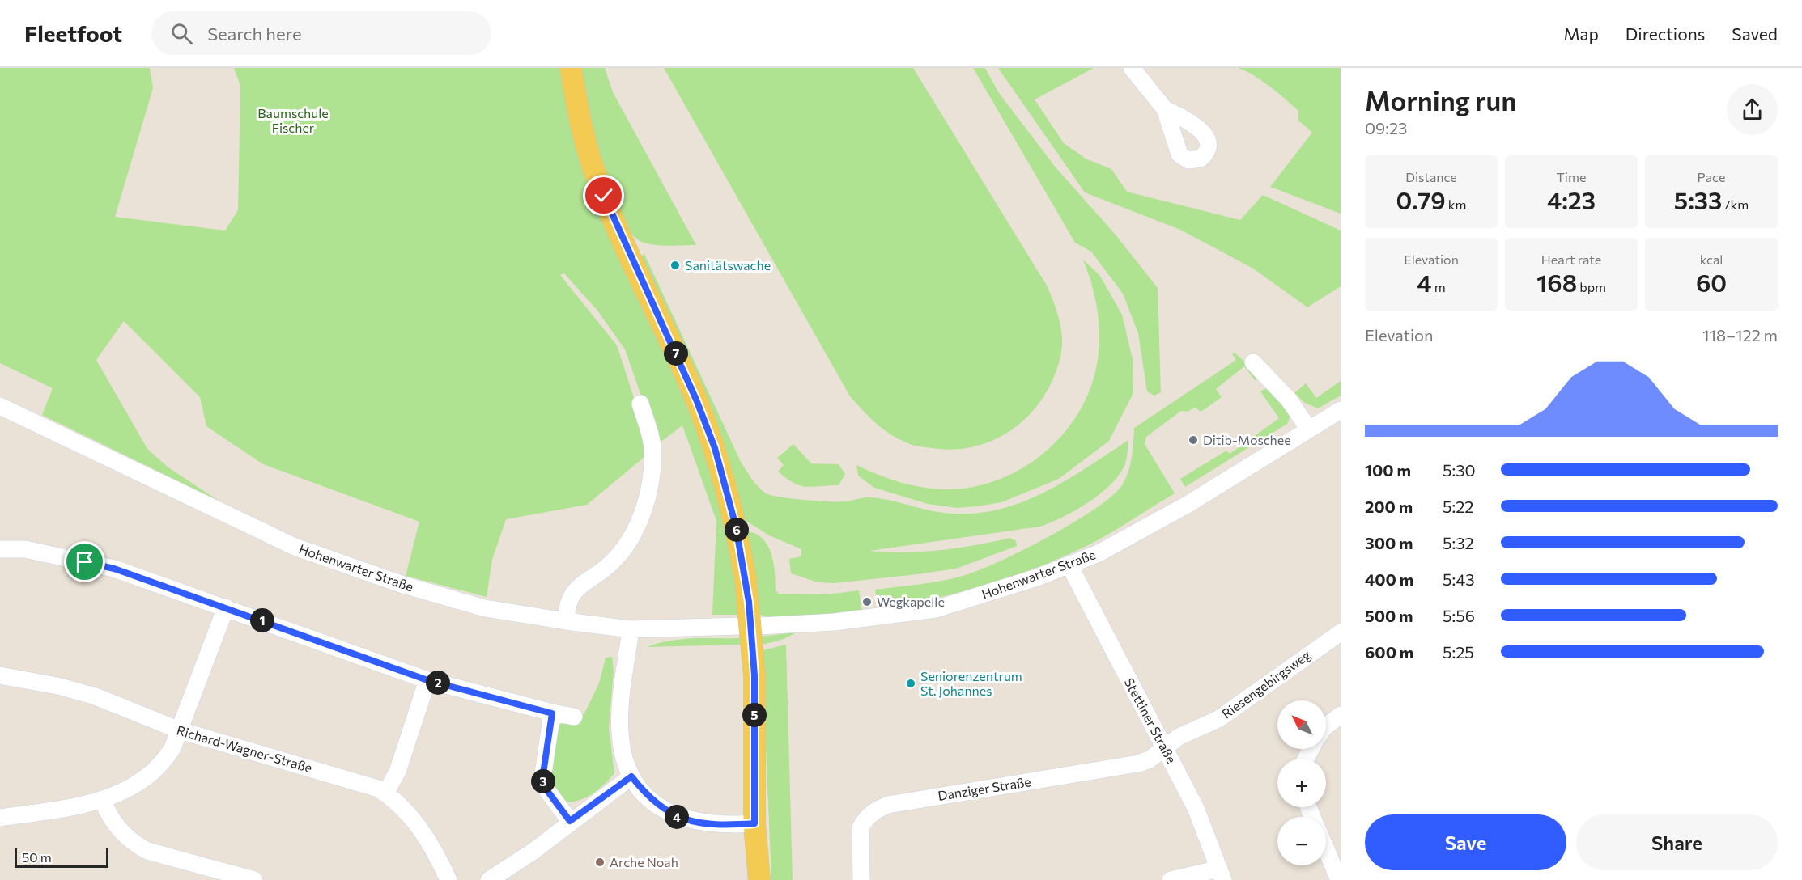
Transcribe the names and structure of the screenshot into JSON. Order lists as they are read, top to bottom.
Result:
{
  "streets": {
    "street": [
      "Hohenwarter Straße",
      "Riesengebirgsweg",
      "Stettiner Straße",
      "Richard-Wagner-Straße",
      "Danziger Straße"
    ]
  },
  "crossings": [
    ["Hohenwarter Straße", "Stettiner Straße"],
    ["Riesengebirgsweg", "Stettiner Straße"],
    ["Riesengebirgsweg", "Danziger Straße"],
    ["Stettiner Straße", "Danziger Straße"]
  ],
  "parks": ["Baumschule Fischer"],
  "places": [
    "Sanitätswache",
    "Ditib-Moschee",
    "Wegkapelle",
    "Seniorenzentrum St. Johannes",
    "Arche Noah"
  ],
  "scale_bar": "50 m",
  "north": "top left",
  "page": {
    "header": "Fleetfoot",
    "search": "Search here",
    "nav": ["Map", "Directions", "Saved"],
    "heading": ["Morning run", "09:23"],
    "stats": [
      ["Distance", "0.79 km"],
      ["Time", "4:23"],
      ["Pace", "5:33 /km"],
      ["Elevation", "4 m"],
      ["Heart rate", "168 bpm"],
      ["kcal", "60"]
    ],
    "chart": ["Elevation", "118–122 m"],
    "pins": [
      "7",
      "6",
      "1",
      "2",
      "5",
      "3",
      "4"
    ],
    "list": [
      {
        "name": "100 m",
        "note": "5:30"
      },
      {
        "name": "200 m",
        "note": "5:22"
      },
      {
        "name": "300 m",
        "note": "5:32"
      },
      {
        "name": "400 m",
        "note": "5:43"
      },
      {
        "name": "500 m",
        "note": "5:56"
      },
      {
        "name": "600 m",
        "note": "5:25"
      }
    ],
    "map_buttons": ["+", "−"],
    "buttons": ["Save", "Share"],
    "scale": "50 m"
  }
}
